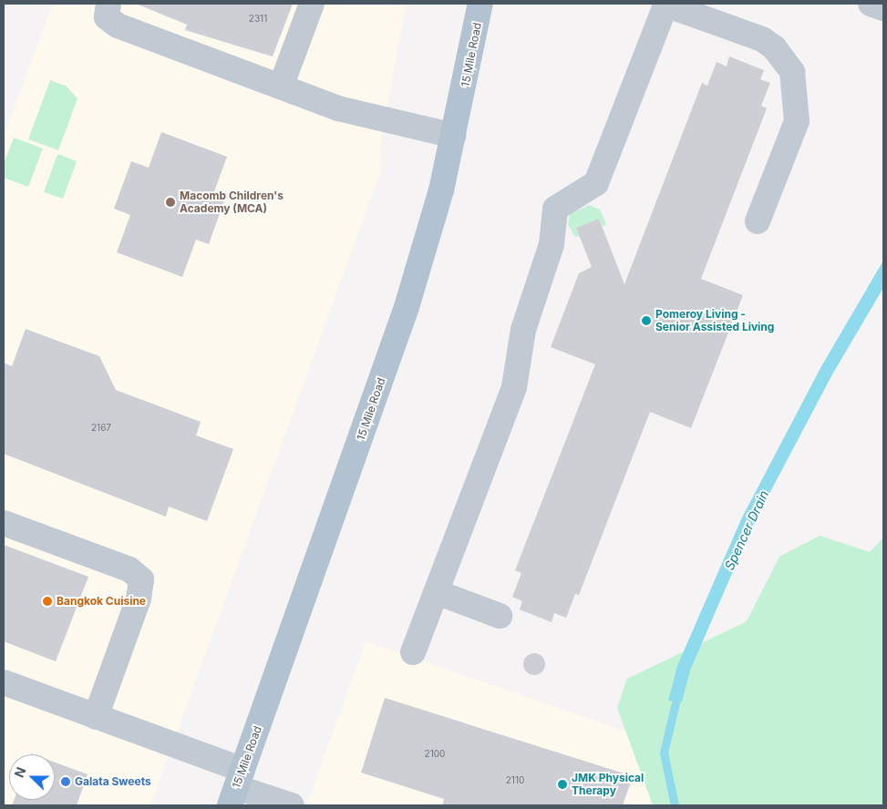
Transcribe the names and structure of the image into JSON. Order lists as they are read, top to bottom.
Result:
{
  "streets": {
    "main road": ["15 Mile Road"]
  },
  "water": ["Spencer Drain"],
  "places": [
    "Macomb Children's Academy (MCA)",
    "Pomeroy Living - Senior Assisted Living",
    "Bangkok Cuisine",
    "Galata Sweets",
    "JMK Physical Therapy"
  ],
  "house_numbers": [
    "2311",
    "2167",
    "2100",
    "2110"
  ],
  "north": "left"
}
